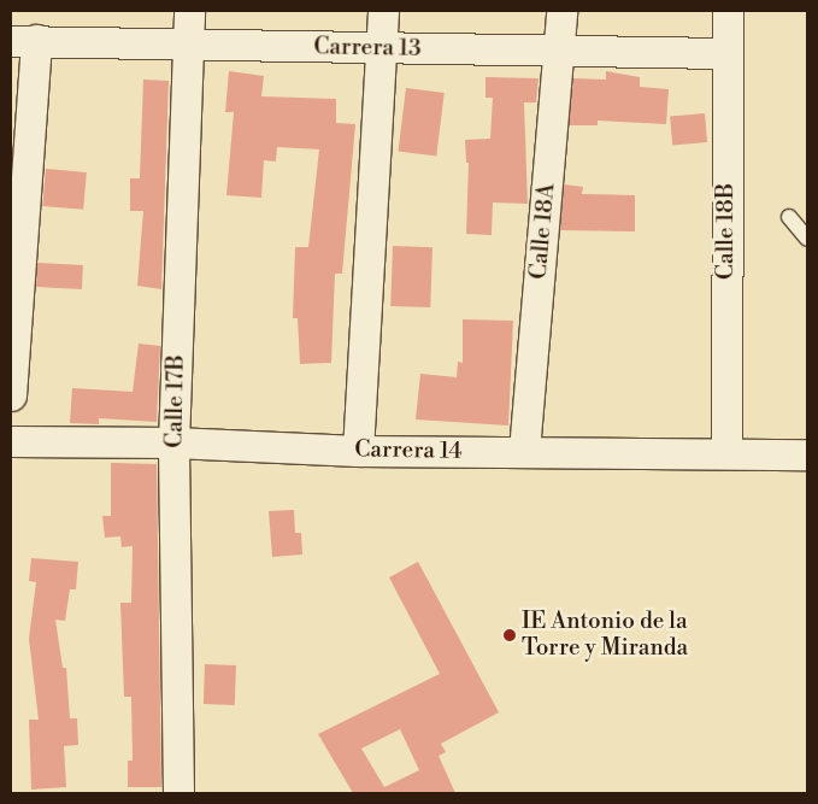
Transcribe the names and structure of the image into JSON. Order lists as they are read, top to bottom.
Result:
{
  "streets": {
    "street": [
      "Carrera 13",
      "Calle 18A",
      "Calle 18B",
      "Calle 17B",
      "Carrera 14"
    ]
  },
  "crossings": [
    ["Carrera 13", "Calle 18A"],
    ["Carrera 13", "Calle 18B"],
    ["Carrera 13", "Calle 17B"],
    ["Calle 18A", "Carrera 14"],
    ["Calle 18B", "Carrera 14"],
    ["Calle 17B", "Carrera 14"]
  ],
  "places": ["IE Antonio de la Torre y Miranda"]
}
